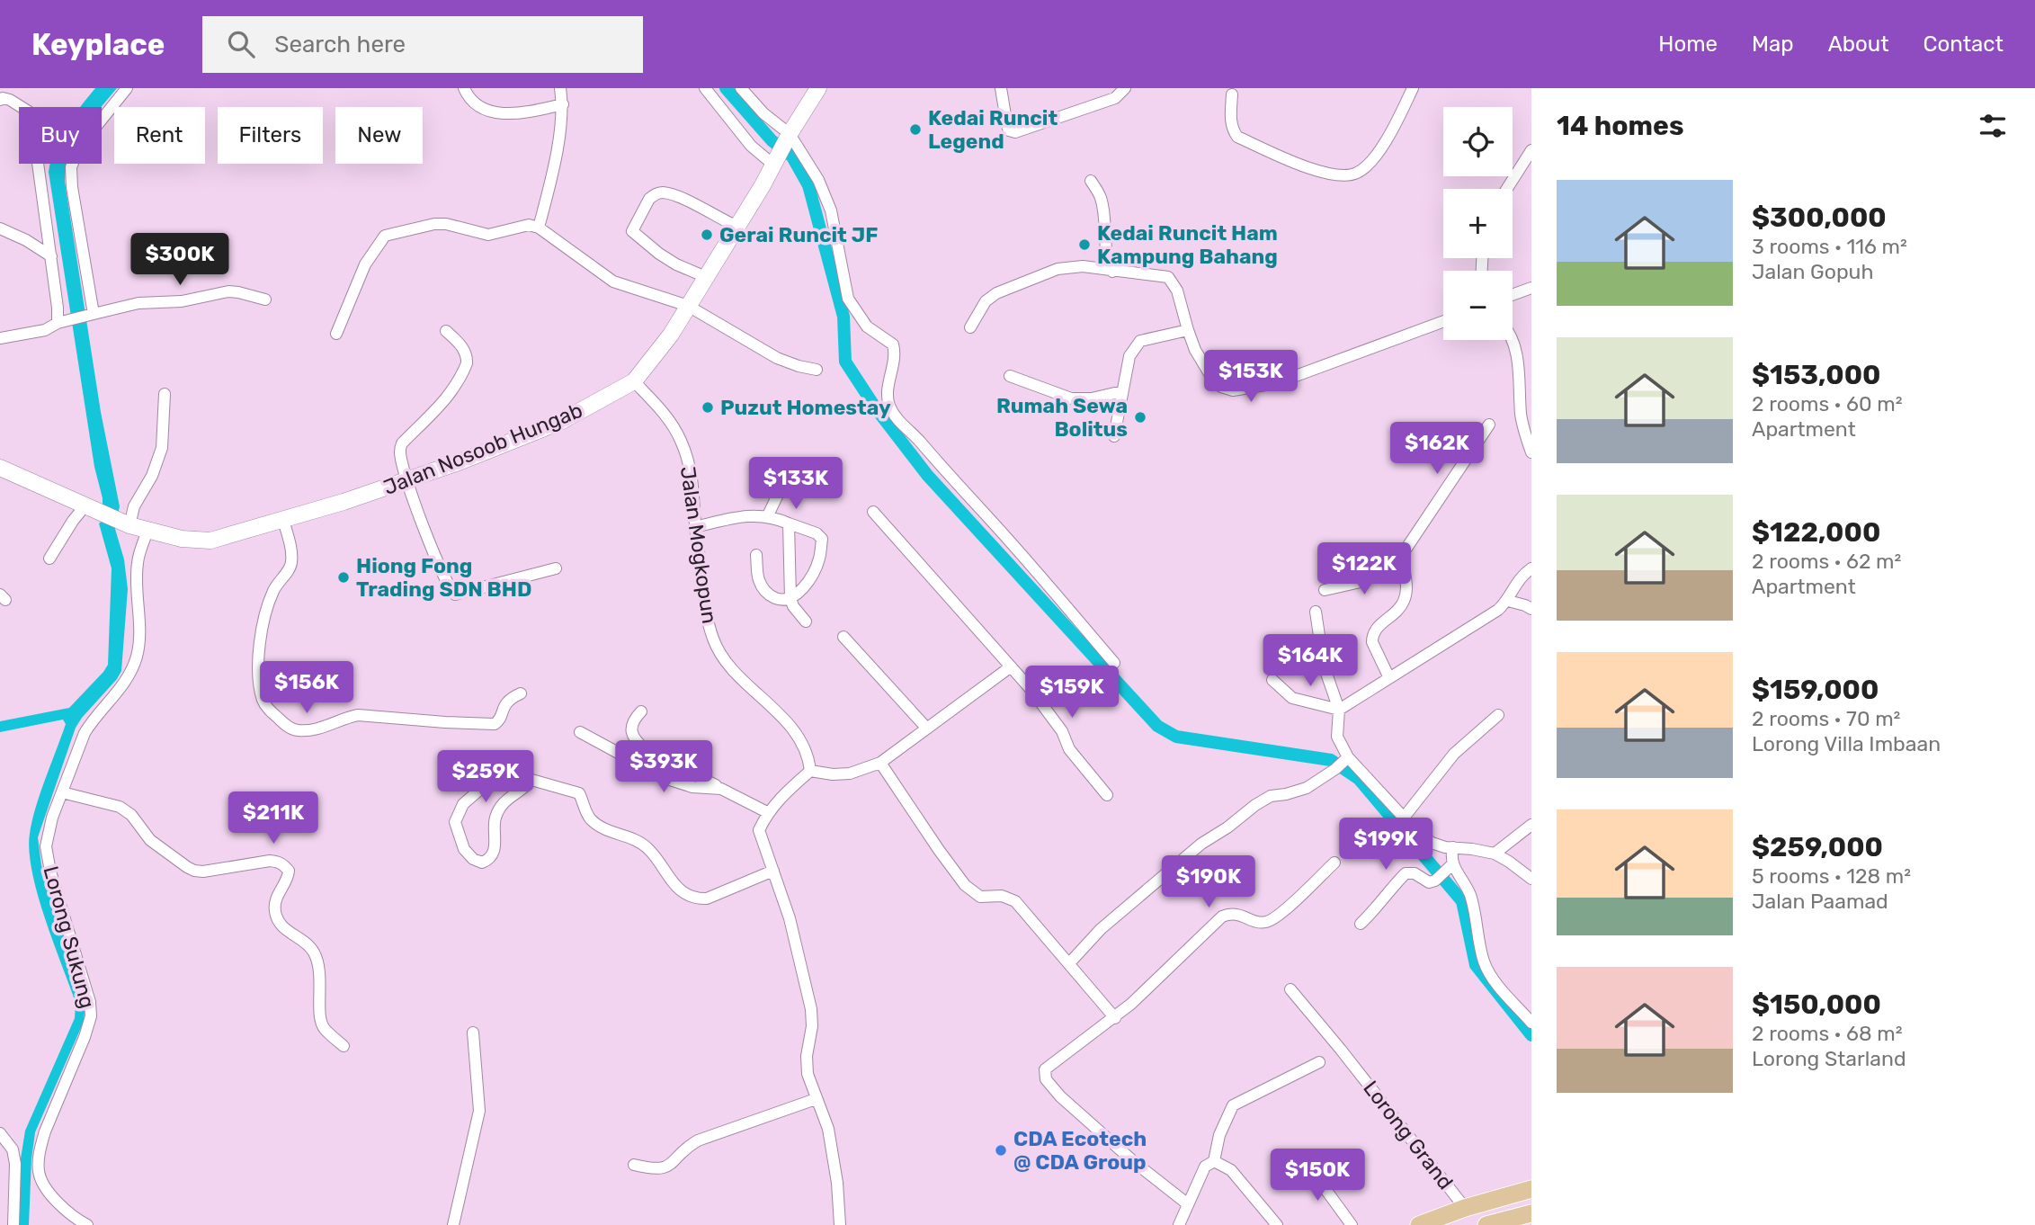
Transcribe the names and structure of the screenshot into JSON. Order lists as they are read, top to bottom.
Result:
{
  "streets": {
    "main road": ["Jalan Nosoob Hungab"],
    "street": ["Jalan Mogkopun", "Lorong Sukung", "Lorong Grand"]
  },
  "crossings": [
    ["Jalan Nosoob Hungab", "Jalan Mogkopun"],
    ["Jalan Nosoob Hungab", "Lorong Sukung"]
  ],
  "places": [
    "Kedai Runcit Legend",
    "Gerai Runcit JF",
    "Kedai Runcit Ham Kampung Bahang",
    "Puzut Homestay",
    "Rumah Sewa Bolitus",
    "Hiong Fong Trading SDN BHD",
    "CDA Ecotech @ CDA Group"
  ],
  "page": {
    "header": "Keyplace",
    "search": "Search here",
    "nav": [
      "Home",
      "Map",
      "About",
      "Contact"
    ],
    "heading": "14 homes",
    "map_buttons": ["+", "−"],
    "chip": [
      "Buy",
      "Rent",
      "Filters",
      "New"
    ],
    "list": [
      {
        "name": "$300,000",
        "note": "3 rooms · 116 m² · Jalan Gopuh"
      },
      {
        "name": "$153,000",
        "note": "2 rooms · 60 m² · Apartment"
      },
      {
        "name": "$122,000",
        "note": "2 rooms · 62 m² · Apartment"
      },
      {
        "name": "$159,000",
        "note": "2 rooms · 70 m² · Lorong Villa Imbaan"
      },
      {
        "name": "$259,000",
        "note": "5 rooms · 128 m² · Jalan Paamad"
      },
      {
        "name": "$150,000",
        "note": "2 rooms · 68 m² · Lorong Starland"
      }
    ],
    "price": [
      "$300K",
      "$153K",
      "$162K",
      "$133K",
      "$122K",
      "$164K",
      "$156K",
      "$159K",
      "$393K",
      "$259K",
      "$211K",
      "$199K",
      "$190K",
      "$150K"
    ]
  }
}
